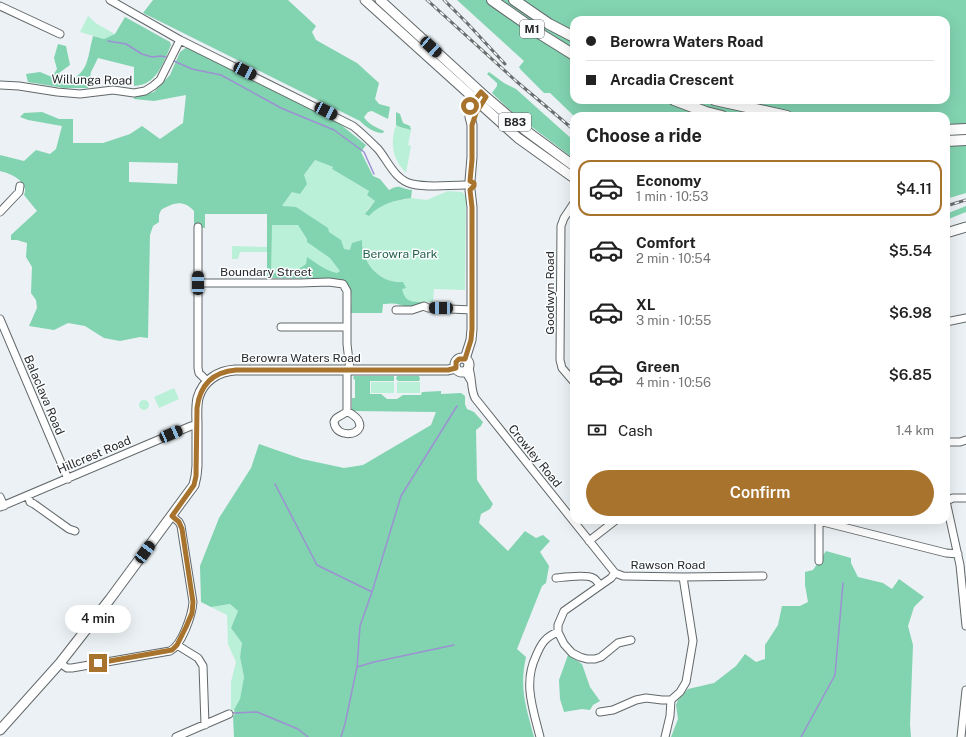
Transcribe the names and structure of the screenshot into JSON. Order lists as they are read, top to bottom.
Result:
{
  "streets": {
    "highway": ["M1"],
    "main road": ["B83", "Berowra Waters Road"],
    "street": [
      "Willunga Road",
      "Boundary Street",
      "Goodwyn Road",
      "Balaclava Road",
      "Hillcrest Road",
      "Crowley Road",
      "Rawson Road"
    ]
  },
  "crossings": [
    ["Berowra Waters Road", "Hillcrest Road"],
    ["Berowra Waters Road", "Crowley Road"],
    ["Balaclava Road", "Hillcrest Road"],
    ["Crowley Road", "Rawson Road"]
  ],
  "parks": ["Berowra Park"],
  "page": {
    "banner": ["Berowra Waters Road", "Arcadia Crescent"],
    "heading": "Choose a ride",
    "list": [
      {
        "name": "Economy",
        "note": "1 min · 10:53",
        "value": "$4.11"
      },
      {
        "name": "Comfort",
        "note": "2 min · 10:54",
        "value": "$5.54"
      },
      {
        "name": "XL",
        "note": "3 min · 10:55",
        "value": "$6.98"
      },
      {
        "name": "Green",
        "note": "4 min · 10:56",
        "value": "$6.85"
      }
    ],
    "pay": ["Cash", "1.4 km"],
    "buttons": "Confirm",
    "bubble": "4 min"
  }
}
